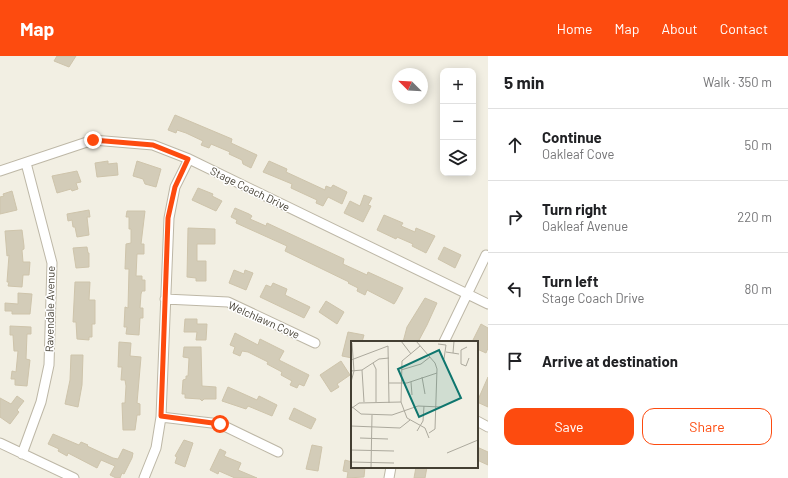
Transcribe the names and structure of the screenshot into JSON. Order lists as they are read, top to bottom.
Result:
{
  "streets": {
    "street": ["Stage Coach Drive", "Ravendale Avenue", "Welchlawn Cove"]
  },
  "crossings": [
    ["Stage Coach Drive", "Ravendale Avenue"]
  ],
  "north": "top left",
  "page": {
    "header": "Map",
    "nav": [
      "Home",
      "Map",
      "About",
      "Contact"
    ],
    "heading": ["5 min", "Walk · 350 m"],
    "map_buttons": ["+", "−"],
    "list": [
      ["Continue", "Oakleaf Cove", "50 m"],
      ["Turn right", "Oakleaf Avenue", "220 m"],
      ["Turn left", "Stage Coach Drive", "80 m"],
      "Arrive at destination"
    ],
    "buttons": ["Save", "Share"]
  }
}
